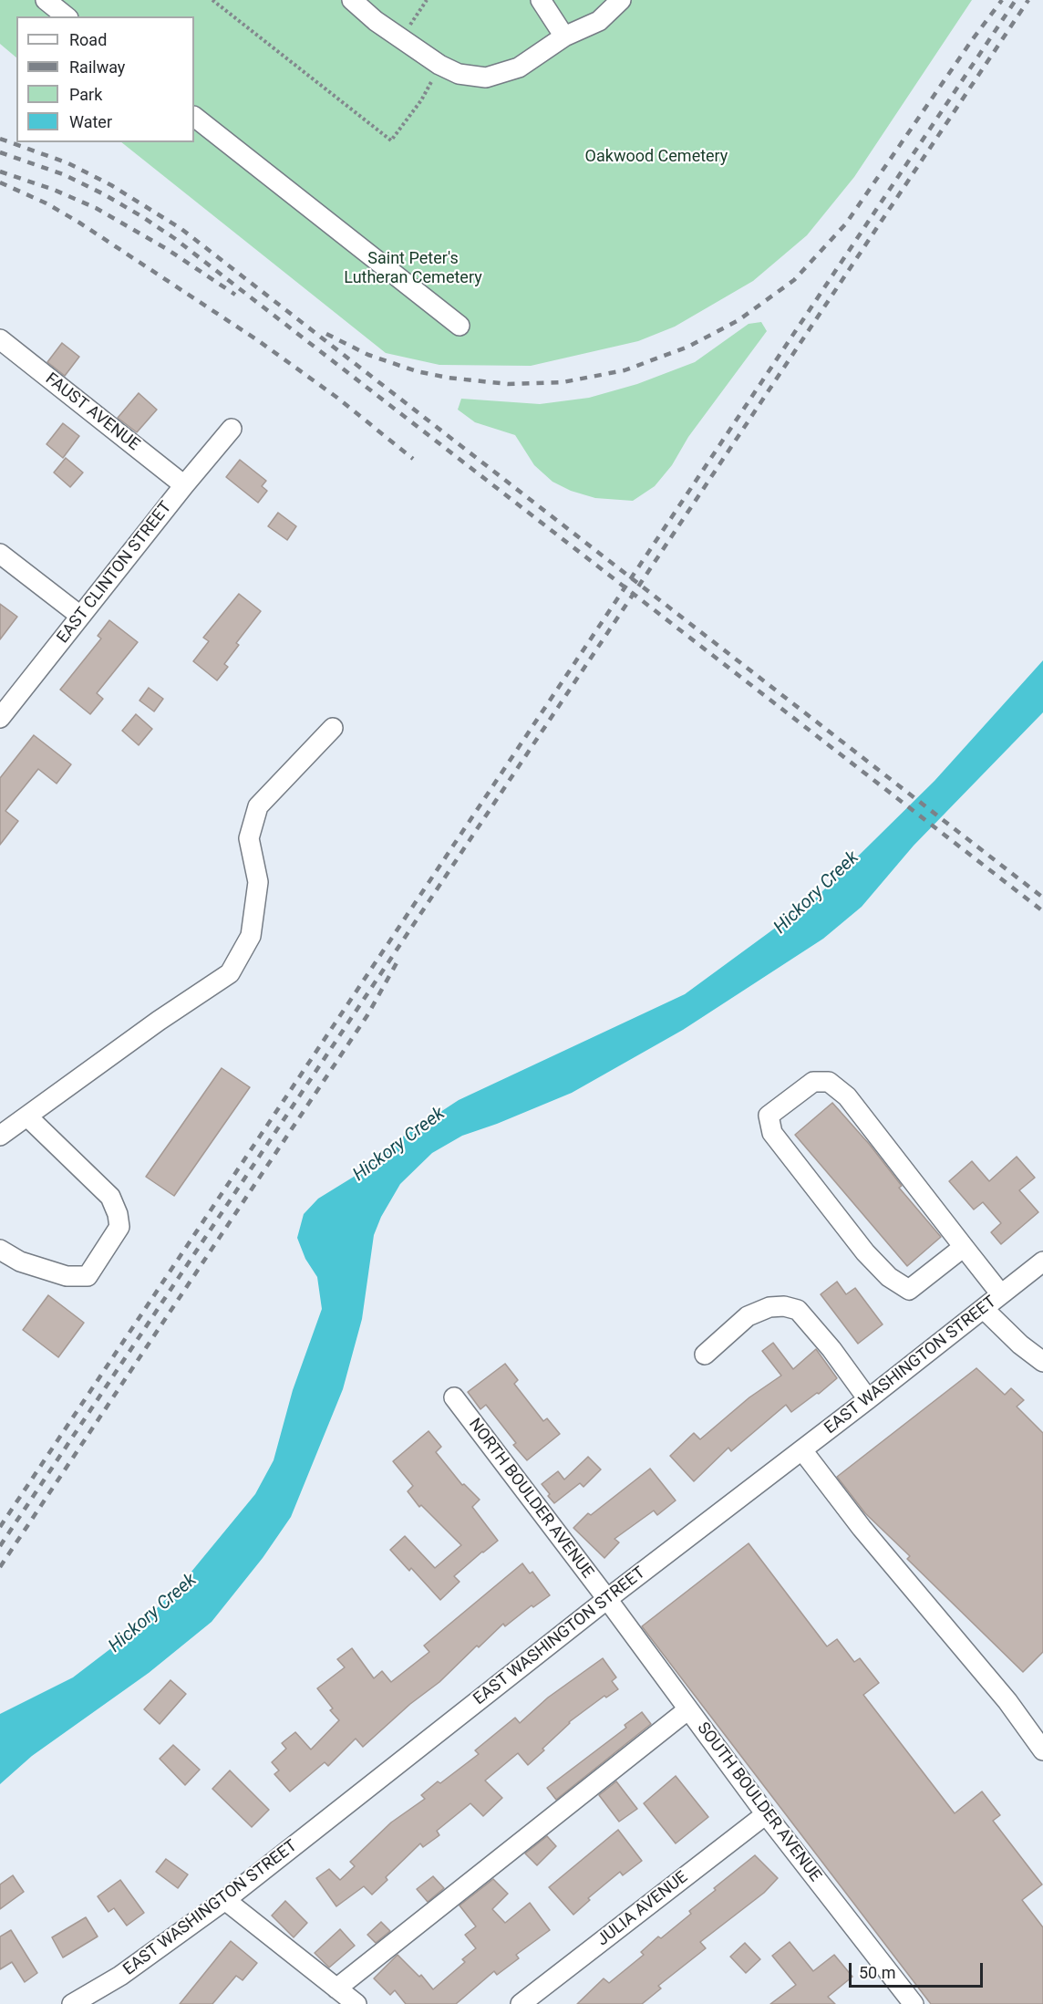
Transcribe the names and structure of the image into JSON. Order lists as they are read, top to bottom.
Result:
{
  "streets": {
    "street": [
      "FAUST AVENUE",
      "EAST CLINTON STREET",
      "EAST WASHINGTON STREET",
      "NORTH BOULDER AVENUE",
      "SOUTH BOULDER AVENUE",
      "JULIA AVENUE"
    ]
  },
  "crossings": [
    ["FAUST AVENUE", "EAST CLINTON STREET"],
    ["EAST WASHINGTON STREET", "NORTH BOULDER AVENUE"],
    ["EAST WASHINGTON STREET", "SOUTH BOULDER AVENUE"],
    ["NORTH BOULDER AVENUE", "SOUTH BOULDER AVENUE"],
    ["SOUTH BOULDER AVENUE", "JULIA AVENUE"]
  ],
  "water": ["Hickory Creek"],
  "parks": ["Oakwood Cemetery", "Saint Peter's Lutheran Cemetery"],
  "legend": [
    "Road",
    "Railway",
    "Park",
    "Water"
  ],
  "scale_bar": "50 m"
}
